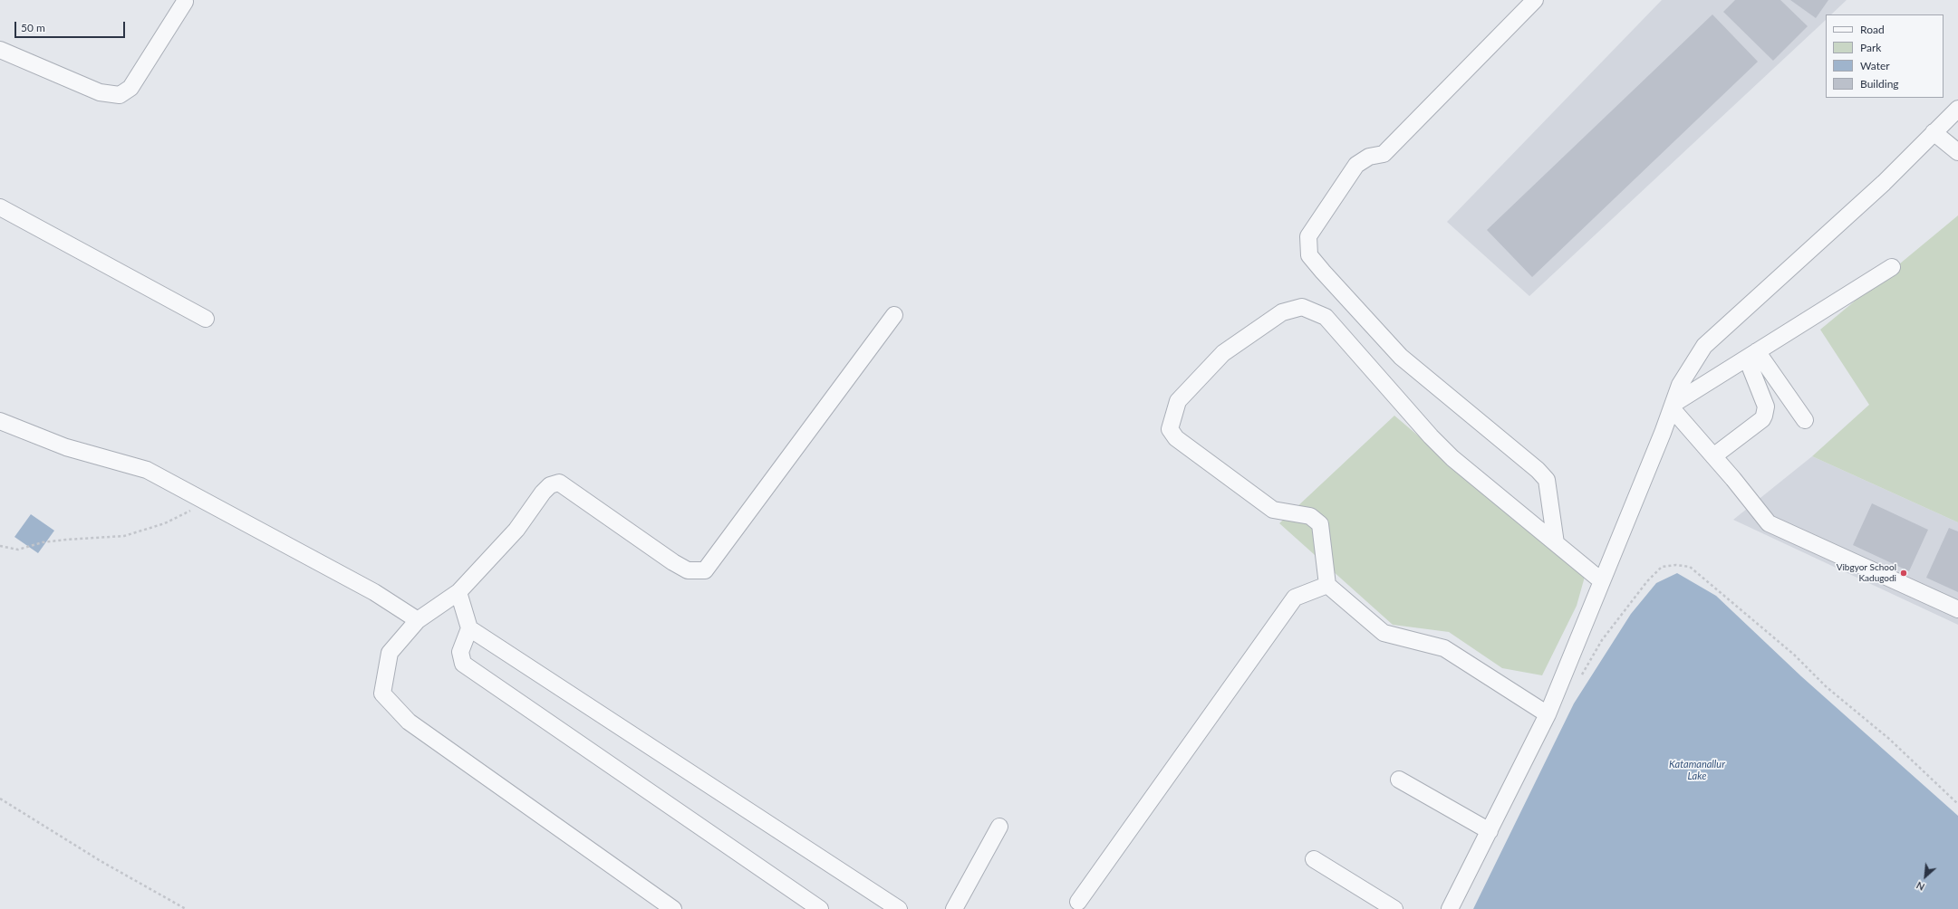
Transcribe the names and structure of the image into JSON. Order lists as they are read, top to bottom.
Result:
{
  "water": ["Katamanallur Lake"],
  "places": ["Vibgyor School Kadugodi"],
  "legend": [
    "Road",
    "Park",
    "Water",
    "Building"
  ],
  "scale_bar": "50 m",
  "north": "bottom left"
}
